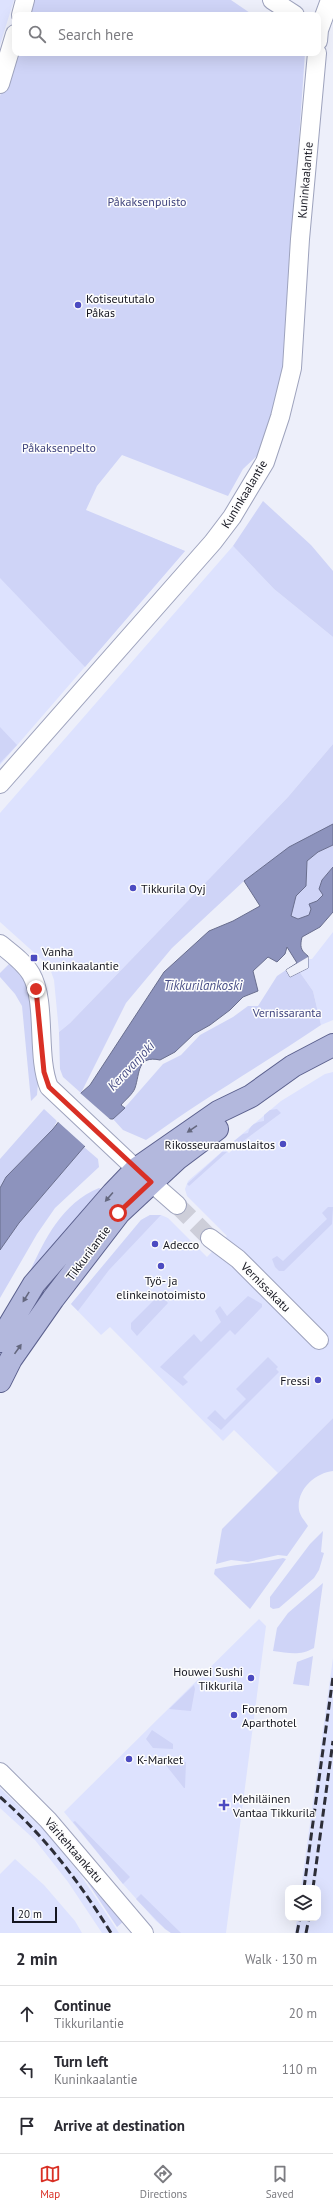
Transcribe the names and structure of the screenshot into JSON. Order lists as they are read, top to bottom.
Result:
{
  "streets": {
    "main road": ["Tikkurilantie"],
    "street": ["Kuninkaalantie", "Vernissakatu", "Väritehtaankatu"]
  },
  "water": ["Tikkurilankoski", "Keravanjoki"],
  "parks": ["Påkaksenpuisto", "Påkaksenpelto", "Vernissaranta"],
  "places": {
    "other": [
      "Kotiseututalo Påkas",
      "Tikkurila Oyj",
      "Rikosseuraamuslaitos",
      "Adecco",
      "Työ- ja elinkeinotoimisto",
      "Fressi",
      "Houwei Sushi Tikkurila",
      "Forenom Aparthotel",
      "K-Market"
    ],
    "transit": ["Vanha Kuninkaalantie"],
    "health": ["Mehiläinen Vantaa Tikkurila"]
  },
  "scale_bar": "20 m",
  "page": {
    "search": "Search here",
    "scale": "20 m",
    "heading": ["2 min", "Walk · 130 m"],
    "list": [
      ["Continue", "Tikkurilantie", "20 m"],
      ["Turn left", "Kuninkaalantie", "110 m"],
      "Arrive at destination"
    ],
    "nav": ["Map", "Directions", "Saved"]
  }
}
